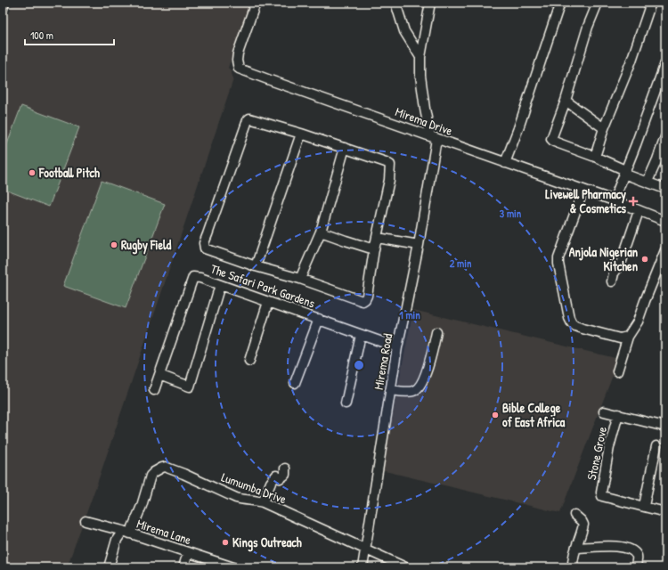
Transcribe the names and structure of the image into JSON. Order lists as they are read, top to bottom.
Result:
{
  "streets": {
    "street": [
      "Mirema Drive",
      "The Safari Park Gardens",
      "Mirema Road",
      "Stone Grove",
      "Lumumba Drive",
      "Mirema Lane"
    ]
  },
  "crossings": [
    ["Mirema Drive", "Mirema Road"],
    ["The Safari Park Gardens", "Mirema Road"],
    ["Mirema Road", "Lumumba Drive"],
    ["Lumumba Drive", "Mirema Lane"]
  ],
  "places": {
    "other": [
      "Football Pitch",
      "Rugby Field",
      "Anjola Nigerian Kitchen",
      "Bible College of East Africa",
      "Kings Outreach"
    ],
    "health": ["Livewell Pharmacy & Cosmetics"]
  },
  "scale_bar": "100 m",
  "rings": ["3 min", "2 min", "1 min"]
}
